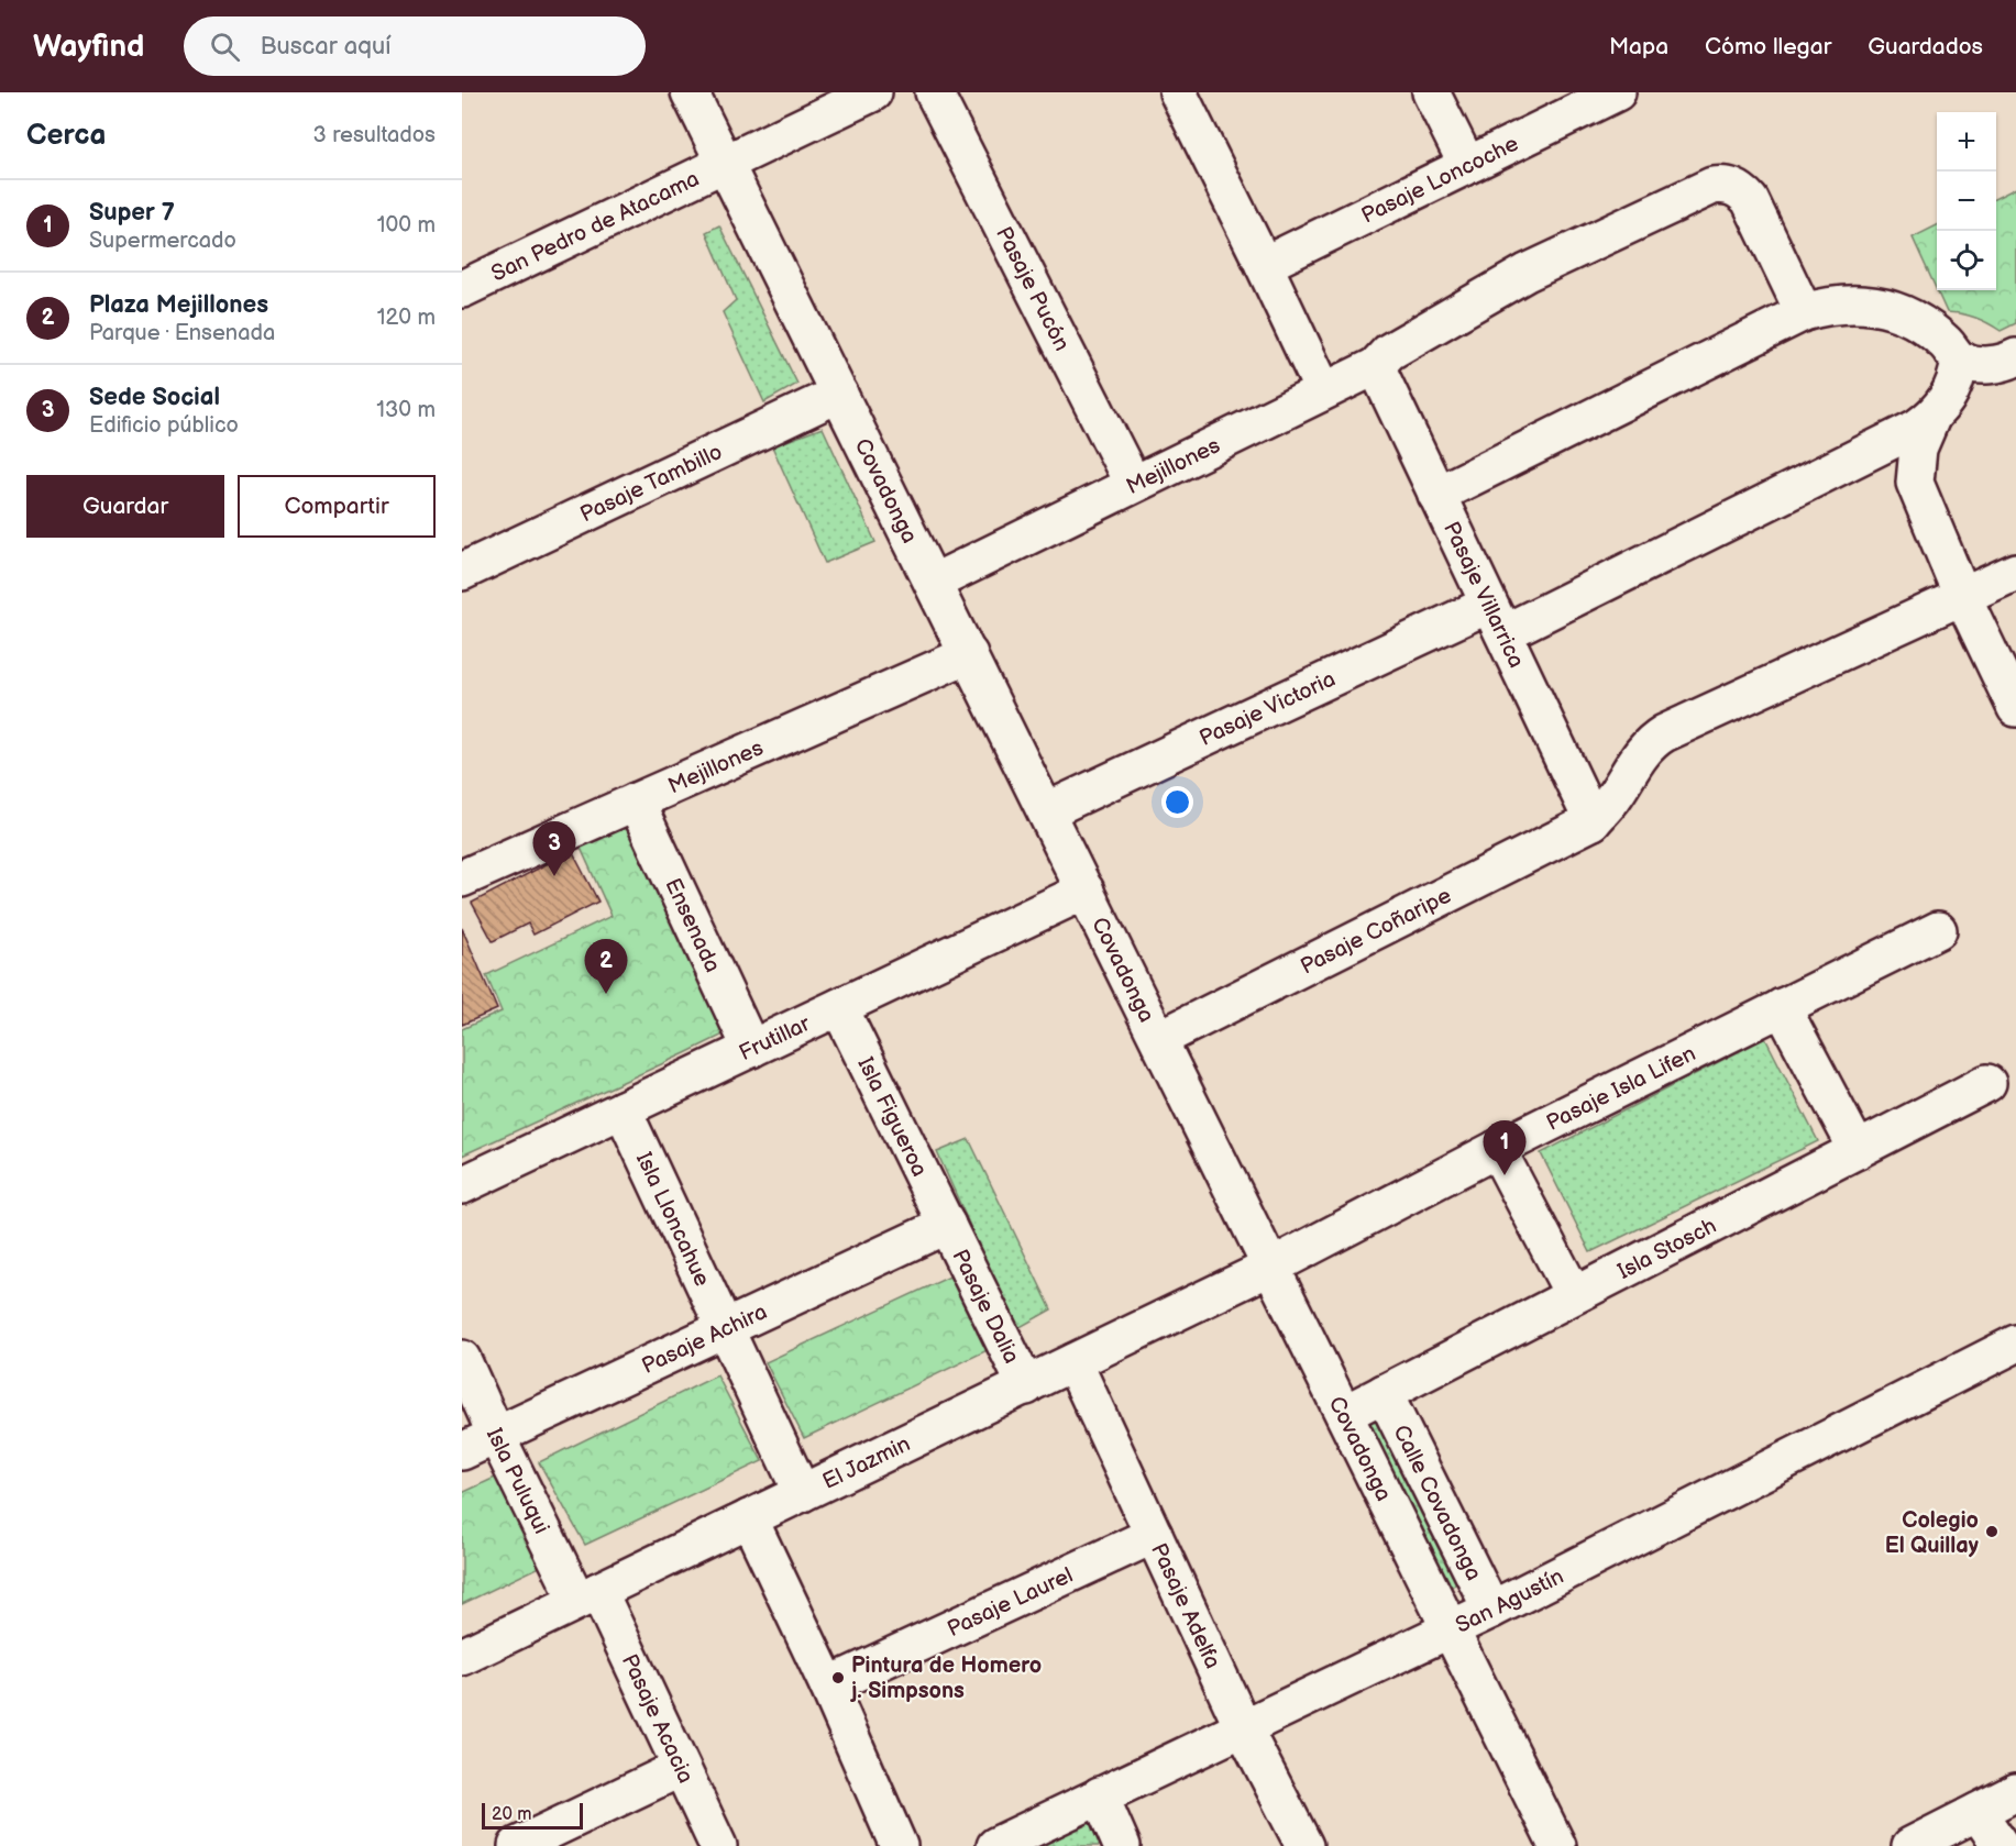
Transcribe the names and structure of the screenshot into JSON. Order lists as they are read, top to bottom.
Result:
{
  "streets": {
    "street": [
      "Pasaje Loncoche",
      "San Pedro de Atacama",
      "Pasaje Pucón",
      "Mejillones",
      "Pasaje Tambillo",
      "Covadonga",
      "Pasaje Villarrica",
      "Pasaje Victoria",
      "Ensenada",
      "Pasaje Coñaripe",
      "Frutillar",
      "Pasaje Isla Lifen",
      "Isla Figueroa",
      "Isla Lloncahue",
      "Isla Stosch",
      "Pasaje Dalia",
      "Pasaje Achira",
      "El Jazmin",
      "Isla Puluqui",
      "Calle Covadonga",
      "San Agustín",
      "Pasaje Laurel",
      "Pasaje Adelfa",
      "Pasaje Acacia"
    ]
  },
  "crossings": [
    ["San Pedro de Atacama", "Covadonga"],
    ["Pasaje Pucón", "Mejillones"],
    ["Mejillones", "Covadonga"],
    ["Mejillones", "Pasaje Villarrica"],
    ["Mejillones", "Ensenada"],
    ["Pasaje Tambillo", "Covadonga"],
    ["Covadonga", "Pasaje Victoria"],
    ["Covadonga", "Pasaje Coñaripe"],
    ["Covadonga", "Frutillar"],
    ["Covadonga", "Pasaje Isla Lifen"],
    ["Covadonga", "Isla Stosch"],
    ["Covadonga", "El Jazmin"],
    ["Covadonga", "San Agustín"],
    ["Pasaje Villarrica", "Pasaje Victoria"],
    ["Pasaje Villarrica", "Pasaje Coñaripe"],
    ["Ensenada", "Frutillar"],
    ["Frutillar", "Isla Figueroa"],
    ["Frutillar", "Isla Lloncahue"],
    ["Pasaje Isla Lifen", "El Jazmin"],
    ["Isla Figueroa", "Pasaje Dalia"],
    ["Isla Figueroa", "Pasaje Achira"],
    ["Isla Lloncahue", "Pasaje Achira"],
    ["Isla Lloncahue", "El Jazmin"],
    ["Isla Stosch", "Calle Covadonga"],
    ["Pasaje Dalia", "Pasaje Achira"],
    ["Pasaje Dalia", "El Jazmin"],
    ["Pasaje Achira", "Isla Puluqui"],
    ["El Jazmin", "Isla Puluqui"],
    ["El Jazmin", "Pasaje Adelfa"],
    ["El Jazmin", "Pasaje Acacia"],
    ["Isla Puluqui", "Pasaje Acacia"],
    ["Calle Covadonga", "San Agustín"],
    ["San Agustín", "Pasaje Adelfa"],
    ["Pasaje Laurel", "Pasaje Adelfa"]
  ],
  "places": ["Colegio El Quillay", "Pintura de Homero j. Simpsons"],
  "scale_bar": "20 m",
  "page": {
    "header": "Wayfind",
    "search": "Buscar aquí",
    "nav": ["Mapa", "Cómo llegar", "Guardados"],
    "heading": ["Cerca", "3 resultados"],
    "map_buttons": ["+", "−"],
    "list": [
      {
        "mark": "1",
        "name": "Super 7",
        "note": "Supermercado",
        "value": "100 m"
      },
      {
        "mark": "2",
        "name": "Plaza Mejillones",
        "note": "Parque · Ensenada",
        "value": "120 m"
      },
      {
        "mark": "3",
        "name": "Sede Social",
        "note": "Edificio público",
        "value": "130 m"
      }
    ],
    "buttons": ["Guardar", "Compartir"],
    "pins": ["3", "2", "1"],
    "scale": "20 m"
  }
}
